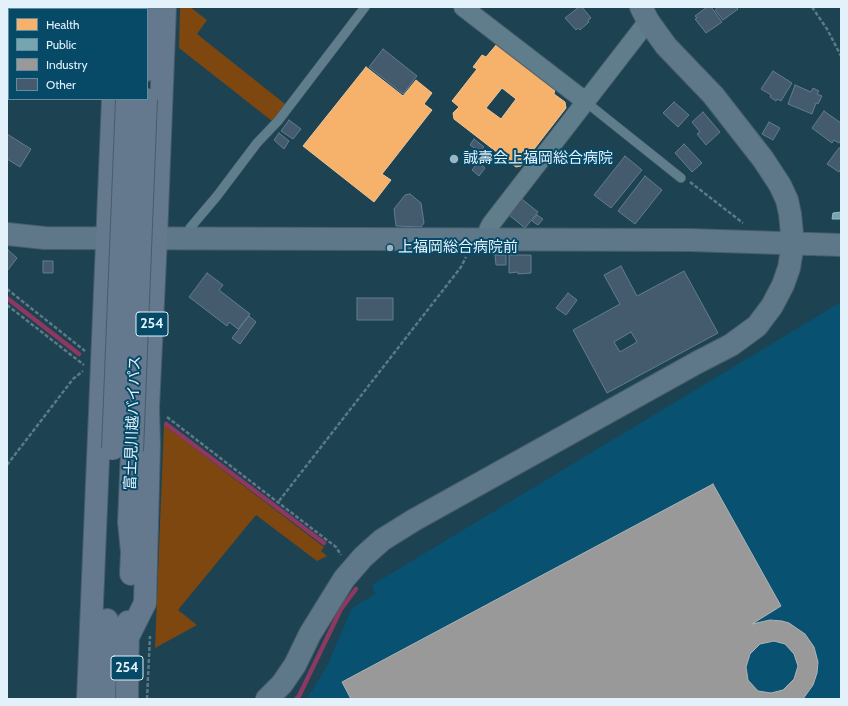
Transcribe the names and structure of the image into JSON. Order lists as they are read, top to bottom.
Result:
{
  "streets": {
    "highway": ["254", "富士見川越バイパス"]
  },
  "crossings": [
    ["254", "富士見川越バイパス"]
  ],
  "places": ["誠壽会上福岡総合病院", "上福岡総合病院前"],
  "legend": [
    "Health",
    "Public",
    "Industry",
    "Other"
  ]
}
